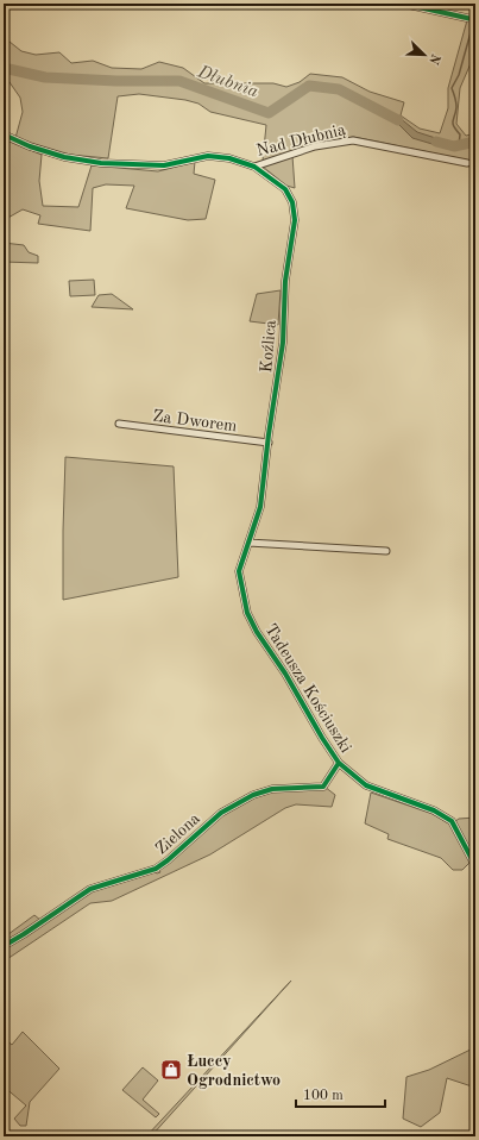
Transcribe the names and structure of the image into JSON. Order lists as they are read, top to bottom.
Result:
{
  "streets": {
    "street": [
      "Nad Dłubnią",
      "Koźlica",
      "Za Dworem",
      "Tadeusza Kościuszki",
      "Zielona"
    ]
  },
  "crossings": [
    ["Nad Dłubnią", "Koźlica"],
    ["Koźlica", "Za Dworem"],
    ["Koźlica", "Tadeusza Kościuszki"],
    ["Tadeusza Kościuszki", "Zielona"]
  ],
  "water": ["Dłubnia"],
  "places": {
    "shop": ["Łuccy Ogrodnictwo"]
  },
  "scale_bar": "100 m",
  "north": "bottom right"
}
